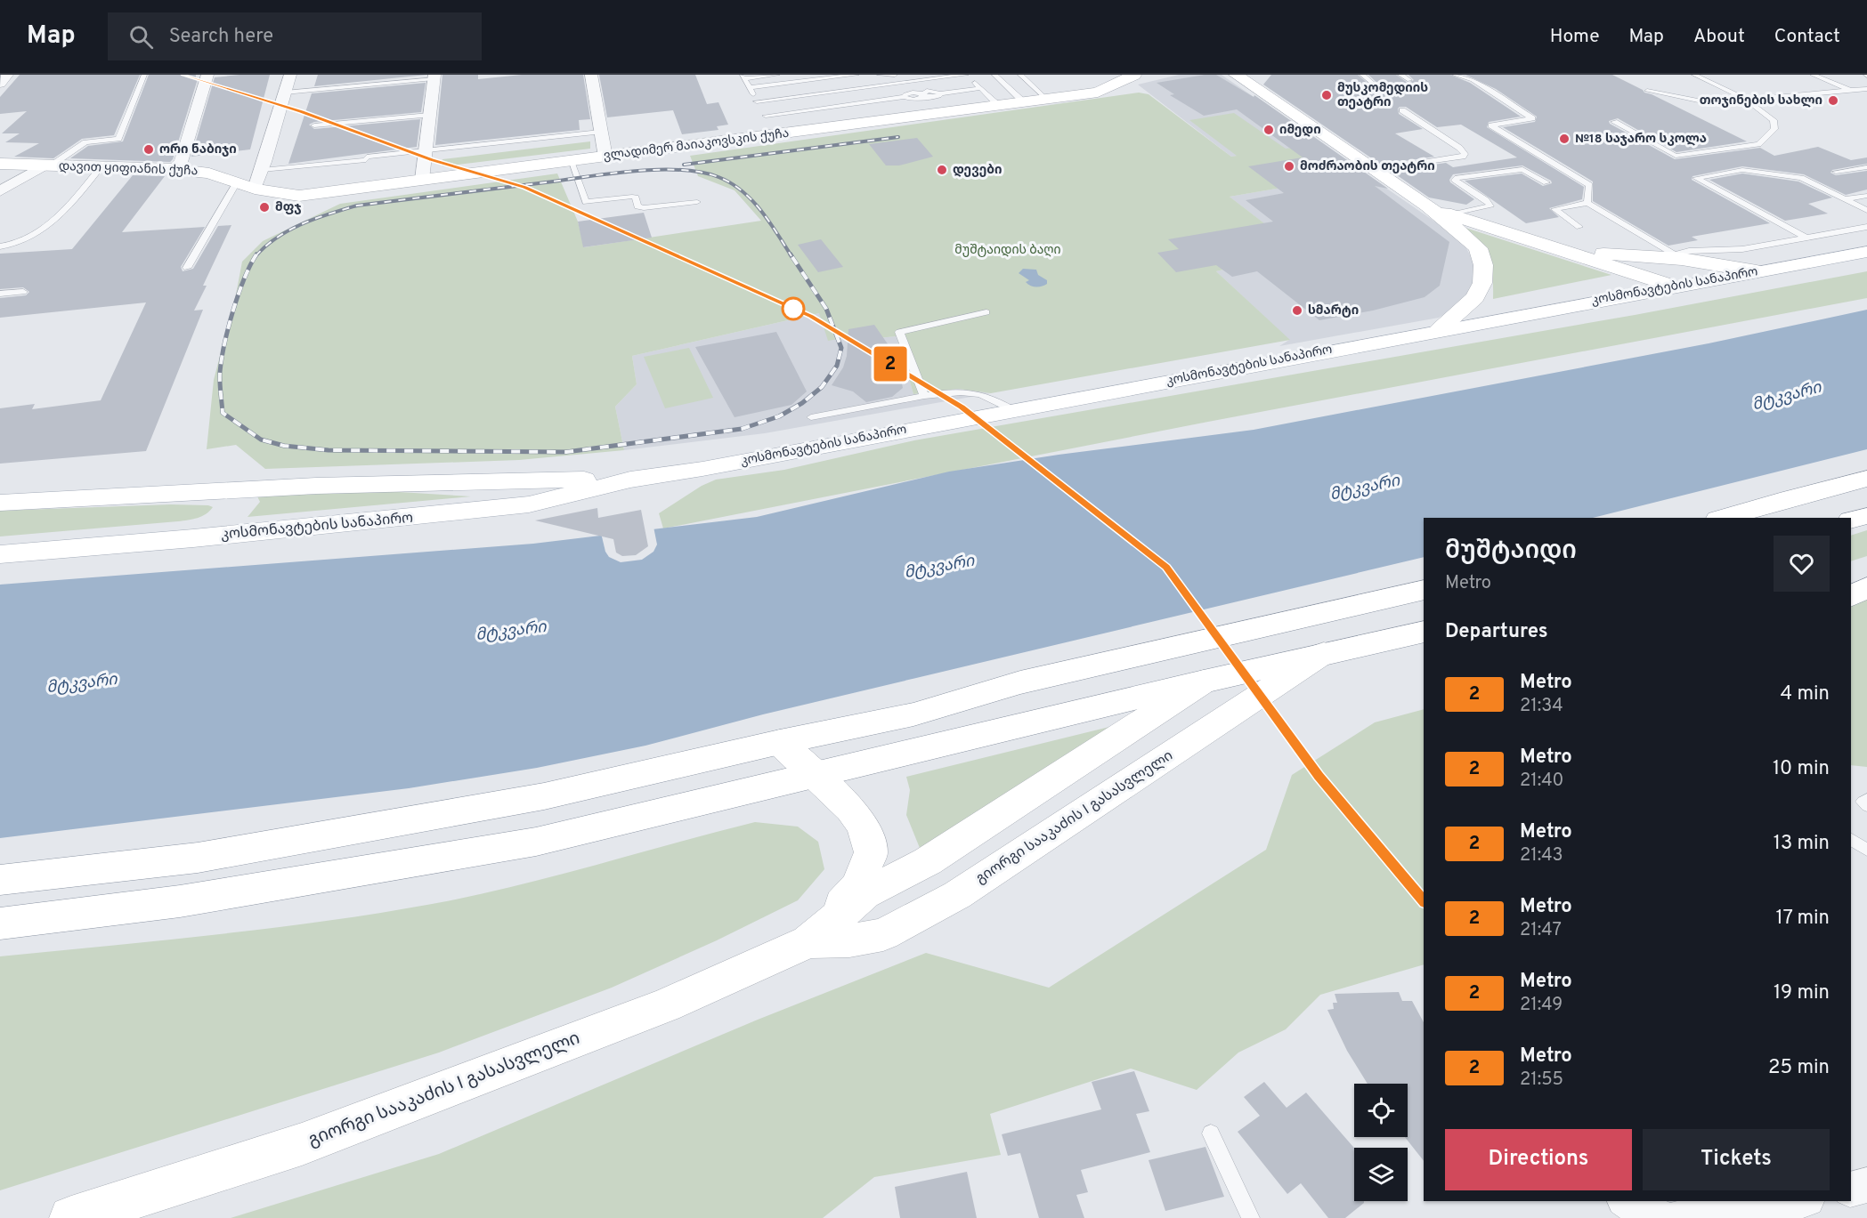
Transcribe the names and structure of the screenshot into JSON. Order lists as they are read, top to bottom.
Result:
{
  "streets": {
    "main road": [
      "ვლადიმერ მაიაკოვსკის ქუჩა",
      "დავით ყიფიანის ქუჩა",
      "კოსმონავტების სანაპირო",
      "გიორგი სააკაძის I გასასვლელი"
    ]
  },
  "crossings": [
    ["ვლადიმერ მაიაკოვსკის ქუჩა", "დავით ყიფიანის ქუჩა"]
  ],
  "water": ["მტკვარი"],
  "parks": ["მუშტაიდის ბაღი"],
  "places": [
    "მუსკომედიის თეატრი",
    "თოჯინების სახლი",
    "იმედი",
    "№18 საჯარო სკოლა",
    "ორი ნაბიჯი",
    "მოძრაობის თეატრი",
    "დევები",
    "მფჯ",
    "სმარტი"
  ],
  "lines": ["metro line 2"],
  "page": {
    "header": "Map",
    "search": "Search here",
    "nav": [
      "Home",
      "Map",
      "About",
      "Contact"
    ],
    "on_map": "2",
    "heading": [
      ["მუშტაიდი", "Metro"],
      "Departures"
    ],
    "list": [
      {
        "mark": "2",
        "name": "Metro",
        "note": "21:34",
        "value": "4 min"
      },
      {
        "mark": "2",
        "name": "Metro",
        "note": "21:40",
        "value": "10 min"
      },
      {
        "mark": "2",
        "name": "Metro",
        "note": "21:43",
        "value": "13 min"
      },
      {
        "mark": "2",
        "name": "Metro",
        "note": "21:47",
        "value": "17 min"
      },
      {
        "mark": "2",
        "name": "Metro",
        "note": "21:49",
        "value": "19 min"
      },
      {
        "mark": "2",
        "name": "Metro",
        "note": "21:55",
        "value": "25 min"
      }
    ],
    "buttons": ["Directions", "Tickets"]
  }
}
